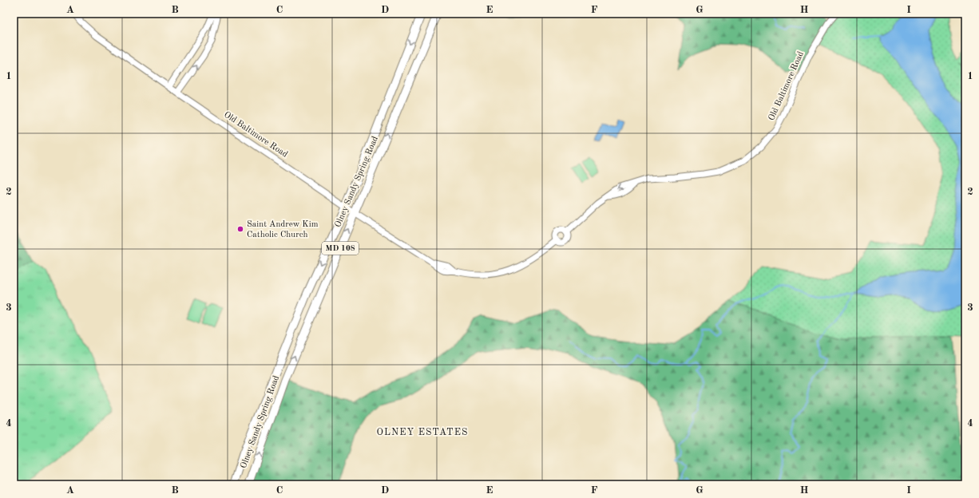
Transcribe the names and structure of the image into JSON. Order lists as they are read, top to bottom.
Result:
{
  "streets": {
    "main road": ["Olney Sandy Spring Road", "MD 108"],
    "street": ["Old Baltimore Road"]
  },
  "crossings": [
    ["Old Baltimore Road", "Olney Sandy Spring Road"]
  ],
  "districts": ["OLNEY ESTATES"],
  "places": ["Saint Andrew Kim Catholic Church"],
  "grid": {
    "columns": [
      "A",
      "B",
      "C",
      "D",
      "E",
      "F",
      "G",
      "H",
      "I"
    ],
    "rows": [
      "1",
      "2",
      "3",
      "4"
    ]
  }
}
